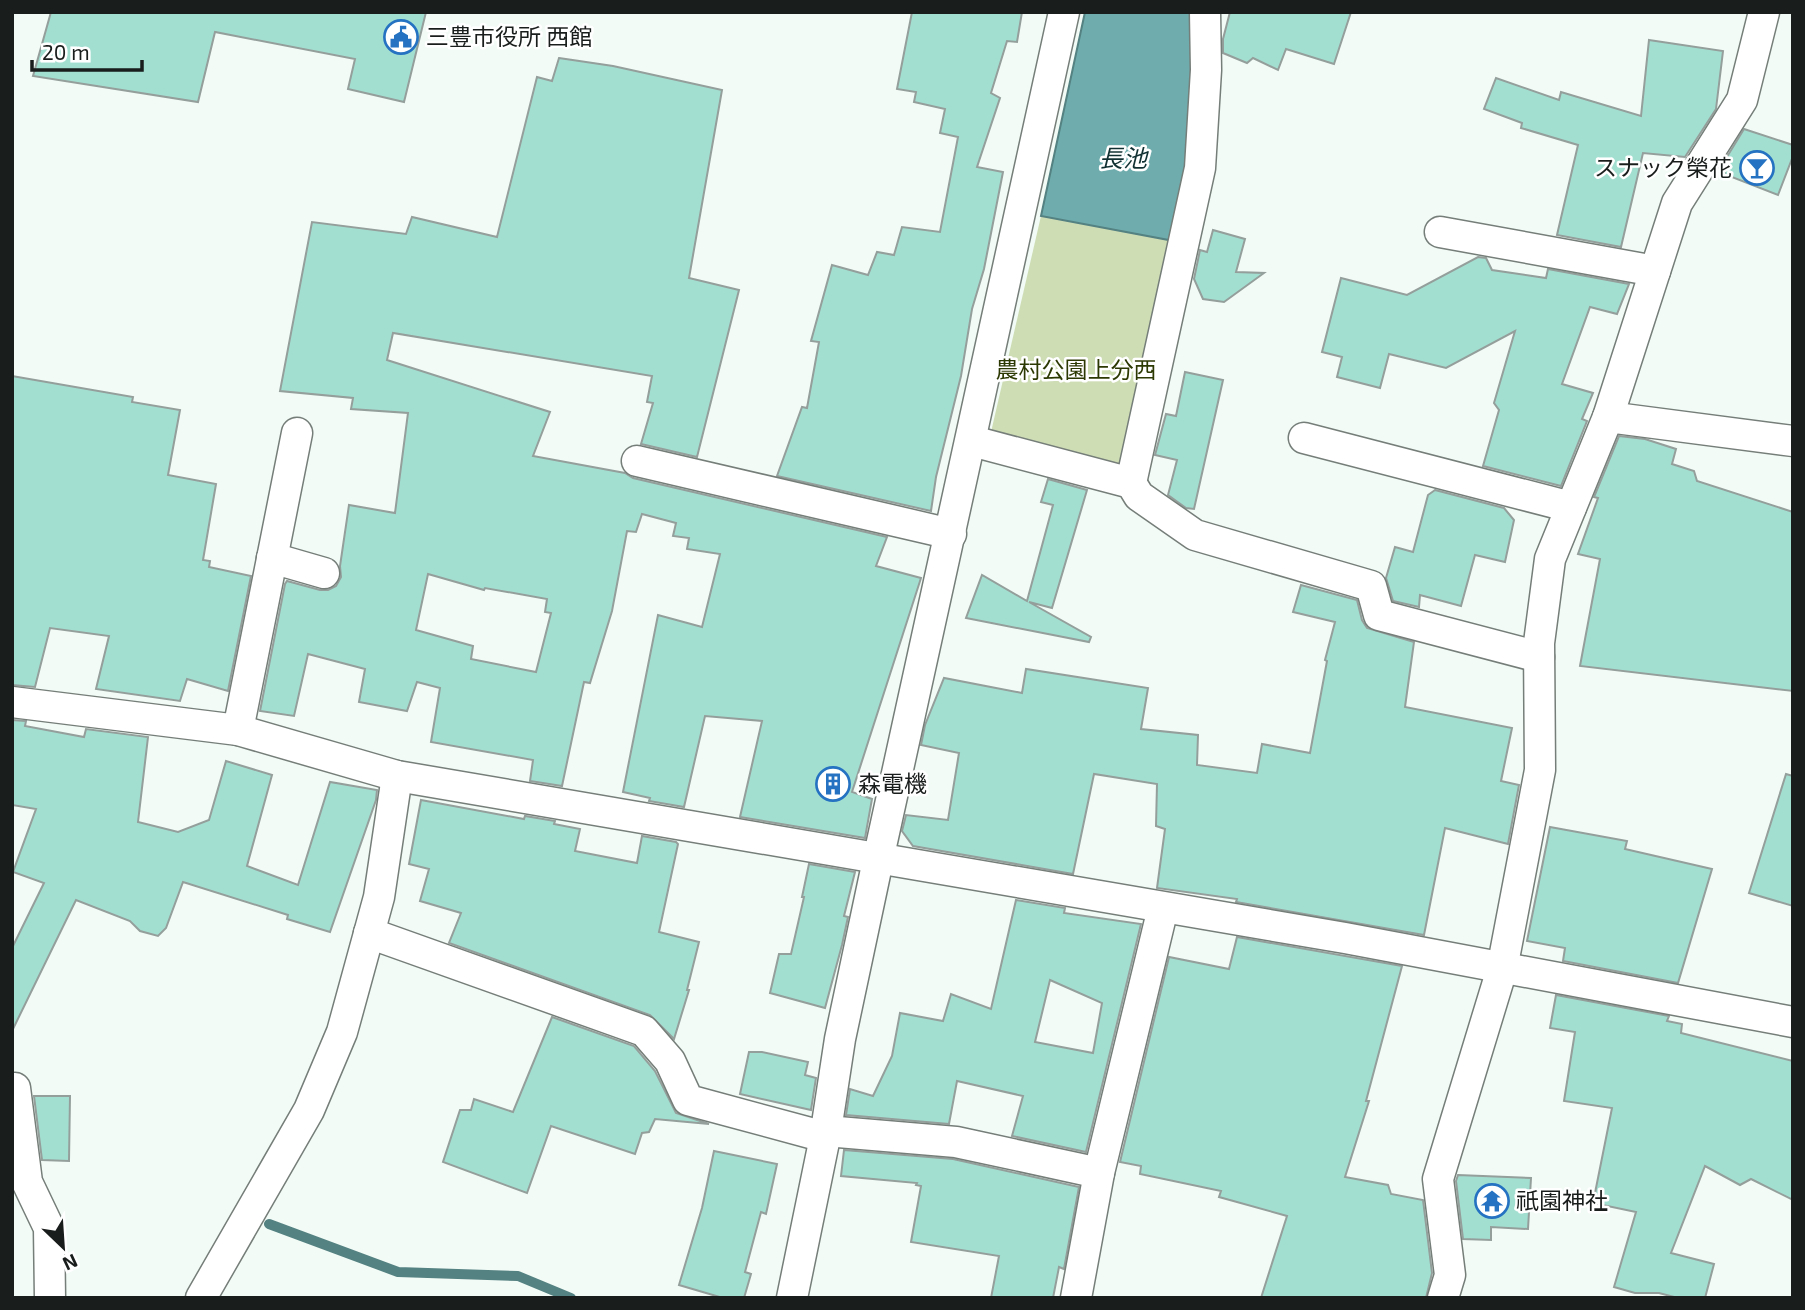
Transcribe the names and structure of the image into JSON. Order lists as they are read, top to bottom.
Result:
{
  "water": ["長池"],
  "parks": ["農村公園上分西"],
  "places": {
    "public building": ["三豊市役所 西館"],
    "bar": ["スナック榮花"],
    "building": ["森電機"],
    "temple": ["祇園神社"]
  },
  "scale_bar": "20 m",
  "north": "bottom right"
}
